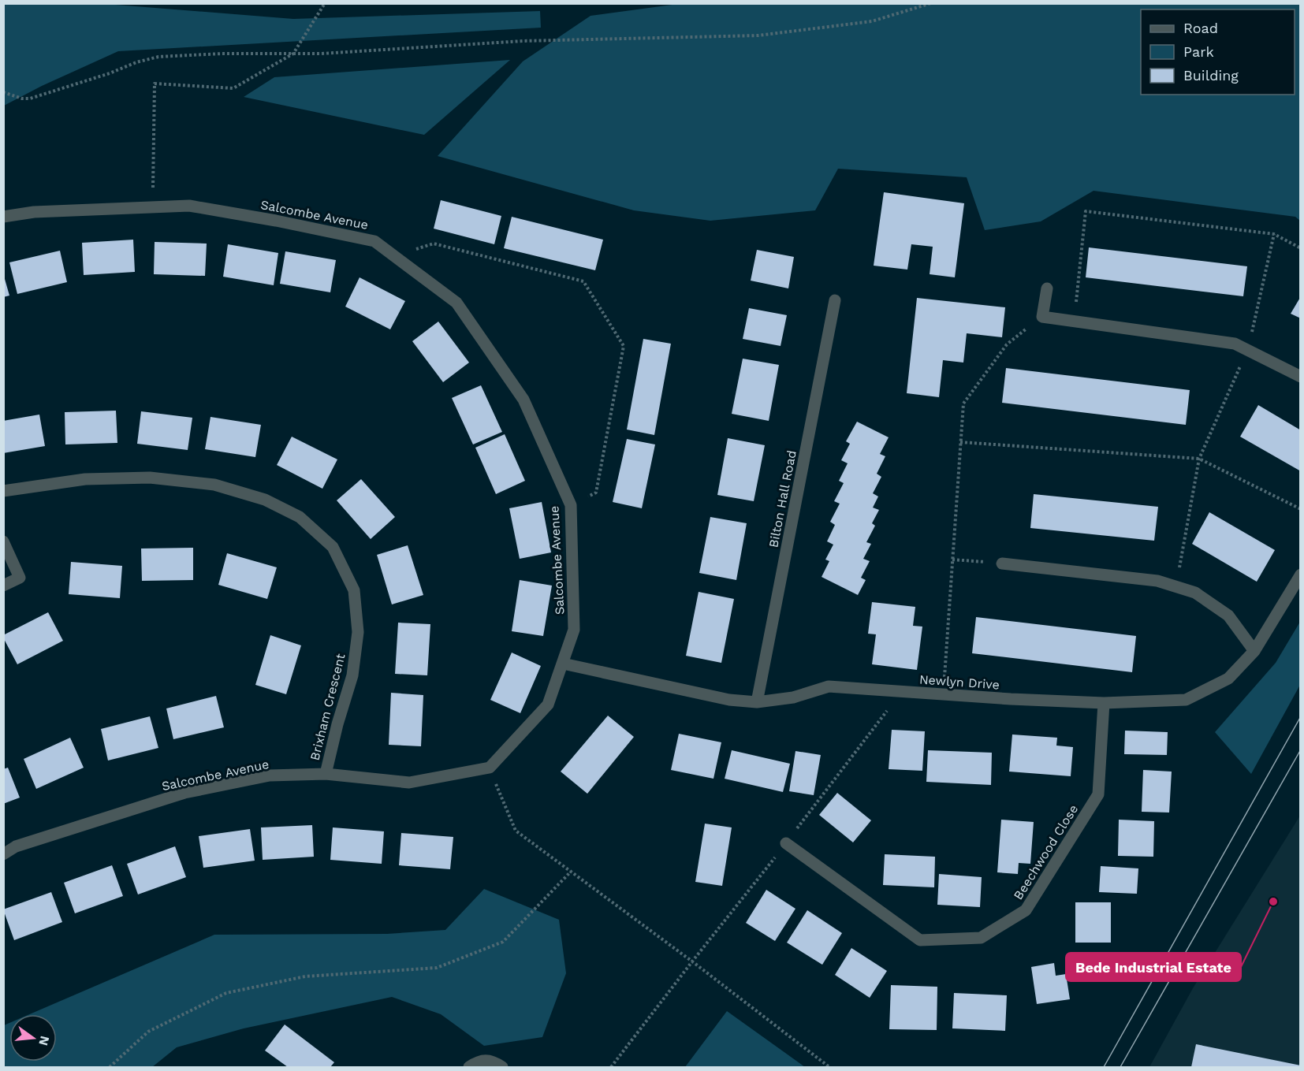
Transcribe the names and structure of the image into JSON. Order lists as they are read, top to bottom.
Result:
{
  "streets": {
    "street": [
      "Salcombe Avenue",
      "Bilton Hall Road",
      "Newlyn Drive",
      "Brixham Crescent",
      "Beechwood Close"
    ]
  },
  "crossings": [
    ["Salcombe Avenue", "Newlyn Drive"],
    ["Salcombe Avenue", "Brixham Crescent"],
    ["Bilton Hall Road", "Newlyn Drive"],
    ["Newlyn Drive", "Beechwood Close"]
  ],
  "places": ["Bede Industrial Estate"],
  "legend": ["Road", "Park", "Building"],
  "north": "right"
}
